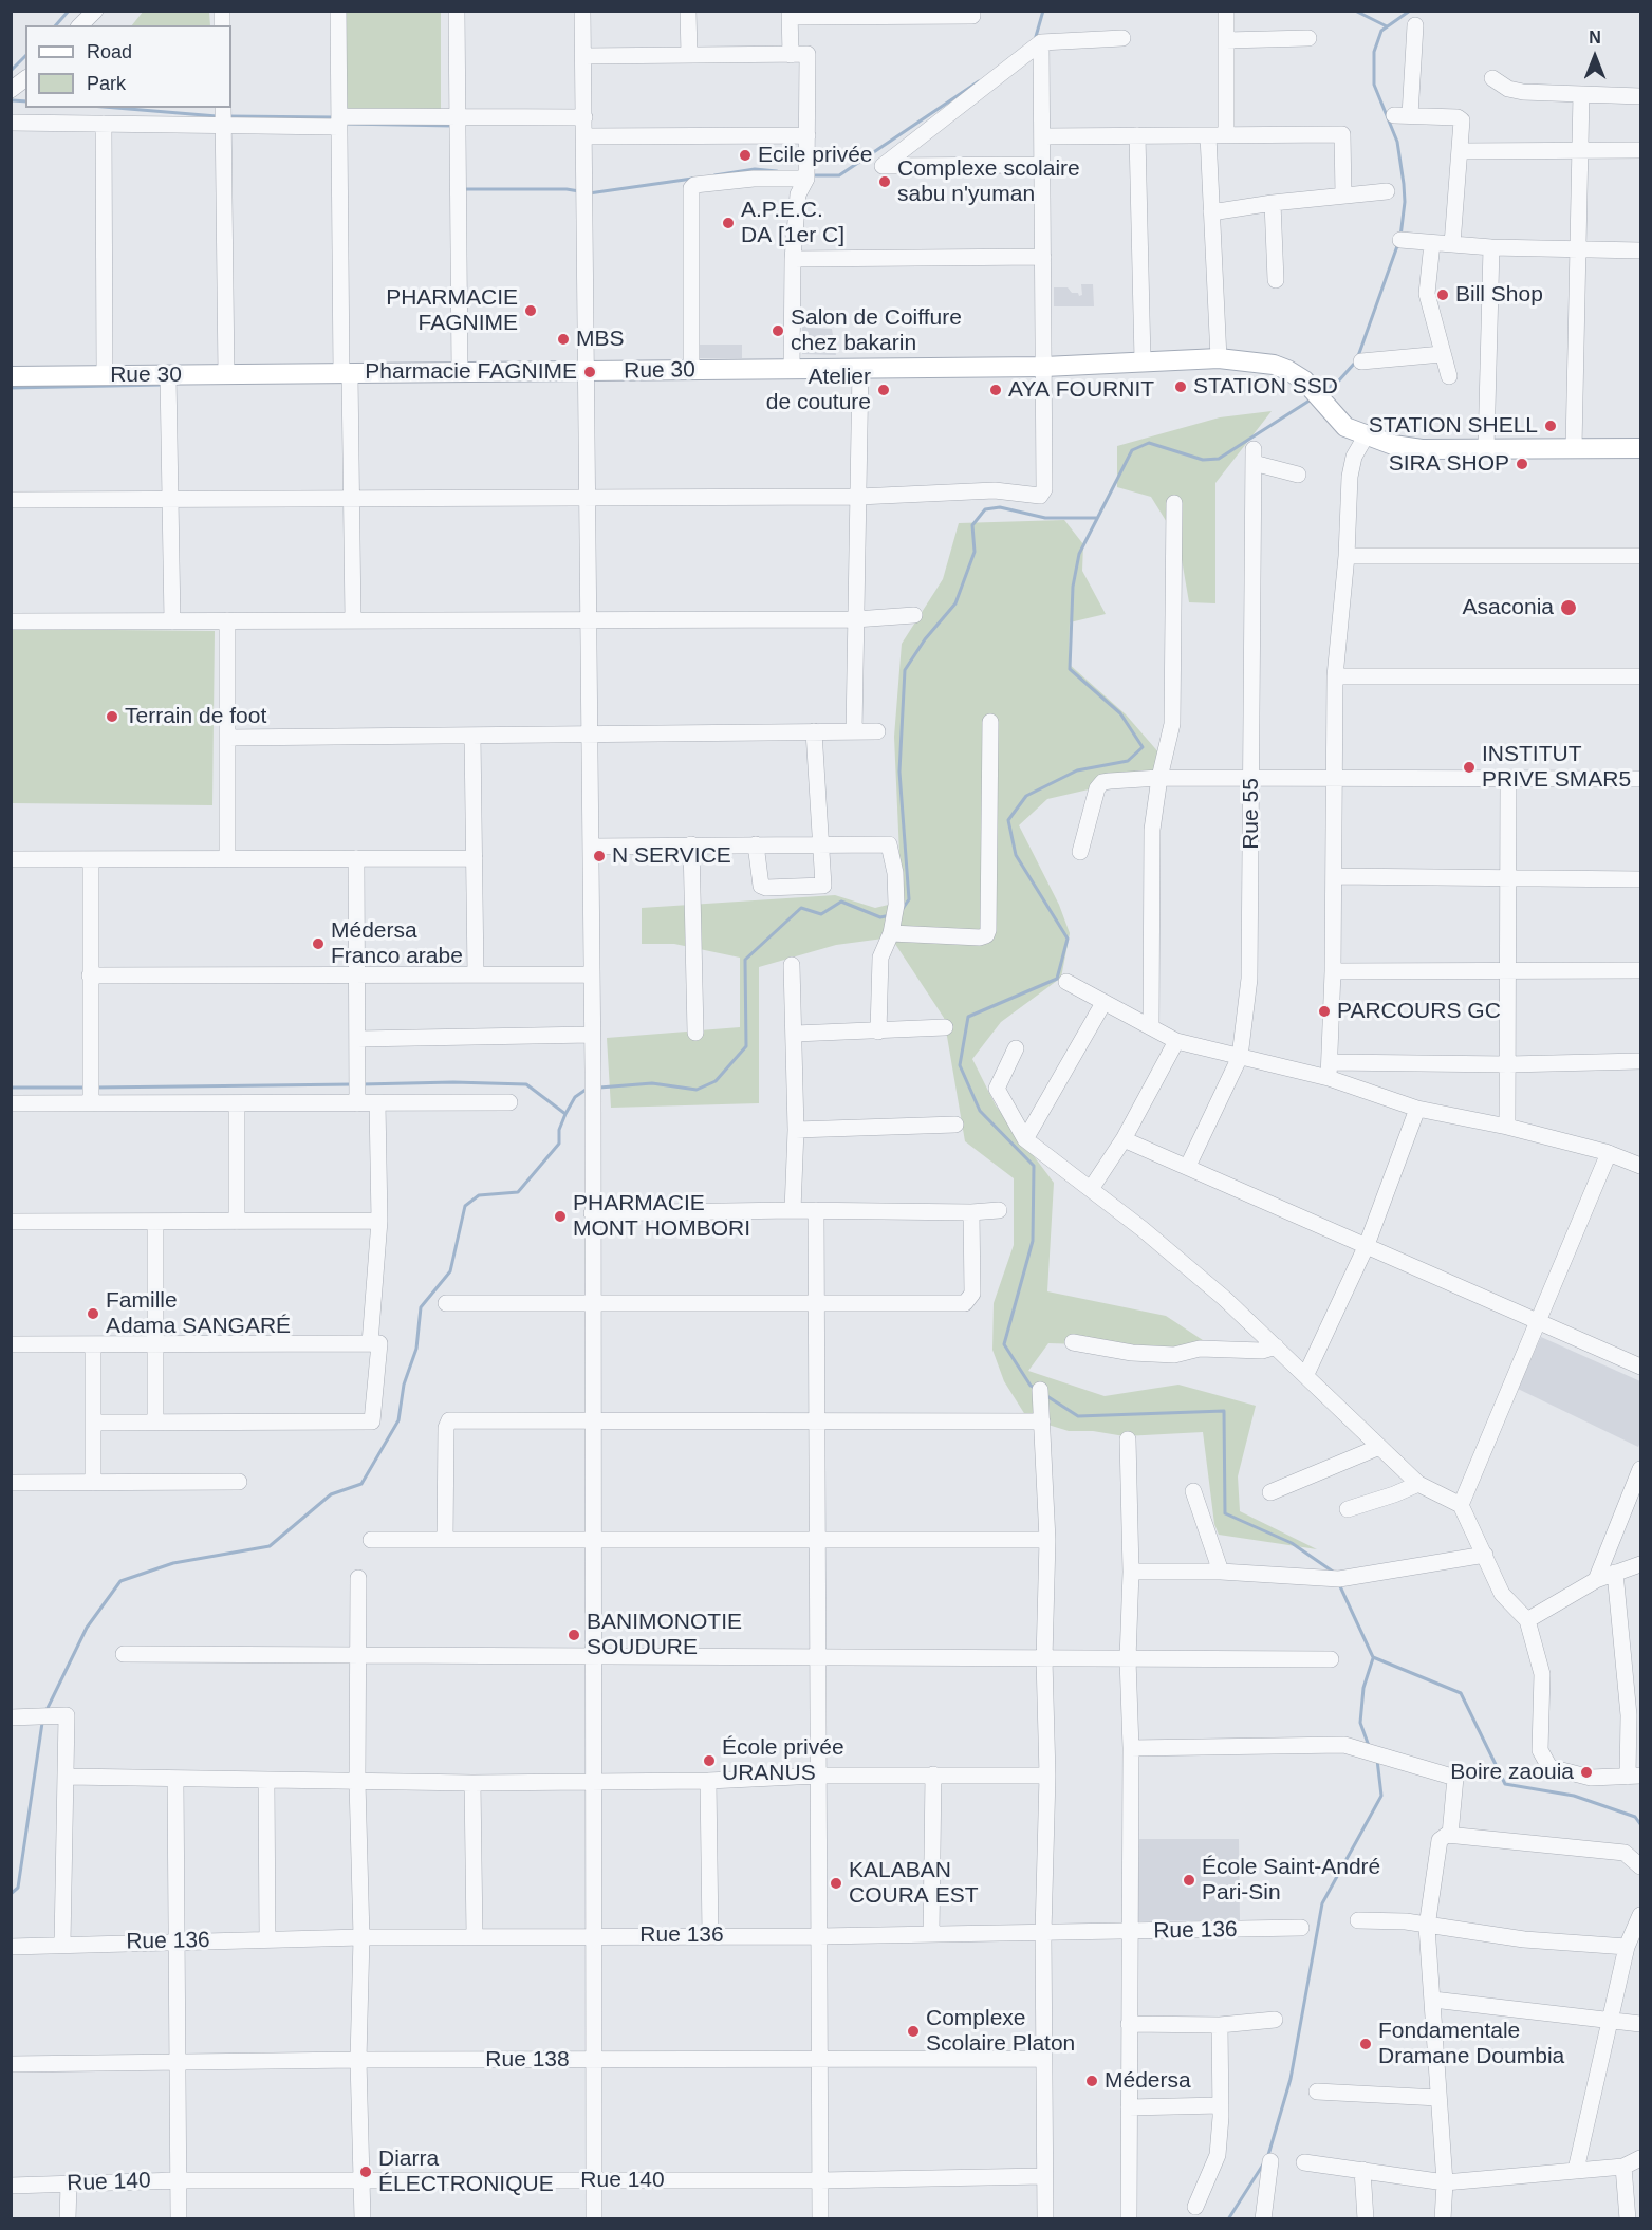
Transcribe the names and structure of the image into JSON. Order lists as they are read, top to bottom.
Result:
{
  "streets": {
    "main road": ["Rue 30"],
    "street": [
      "Rue 55",
      "Rue 136",
      "Rue 138",
      "Rue 140"
    ]
  },
  "places": [
    "Ecile privée",
    "Complexe scolaire sabu n'yuman",
    "A.P.E.C. DA [1er C]",
    "Bill Shop",
    "PHARMACIE FAGNIME",
    "Salon de Coiffure chez bakarin",
    "MBS",
    "Pharmacie FAGNIME",
    "STATION SSD",
    "Atelier de couture",
    "AYA FOURNIT",
    "STATION SHELL",
    "SIRA SHOP",
    "Asaconia",
    "Terrain de foot",
    "INSTITUT PRIVE SMAR5",
    "N SERVICE",
    "Médersa Franco arabe",
    "PARCOURS GC",
    "PHARMACIE MONT HOMBORI",
    "Famille Adama SANGARÉ",
    "BANIMONOTIE SOUDURE",
    "École privée URANUS",
    "Boire zaouia",
    "École Saint-André Pari-Sin",
    "KALABAN COURA EST",
    "Complexe Scolaire Platon",
    "Fondamentale Dramane Doumbia",
    "Médersa",
    "Diarra ÉLECTRONIQUE"
  ],
  "legend": ["Road", "Park"],
  "north": "top"
}
